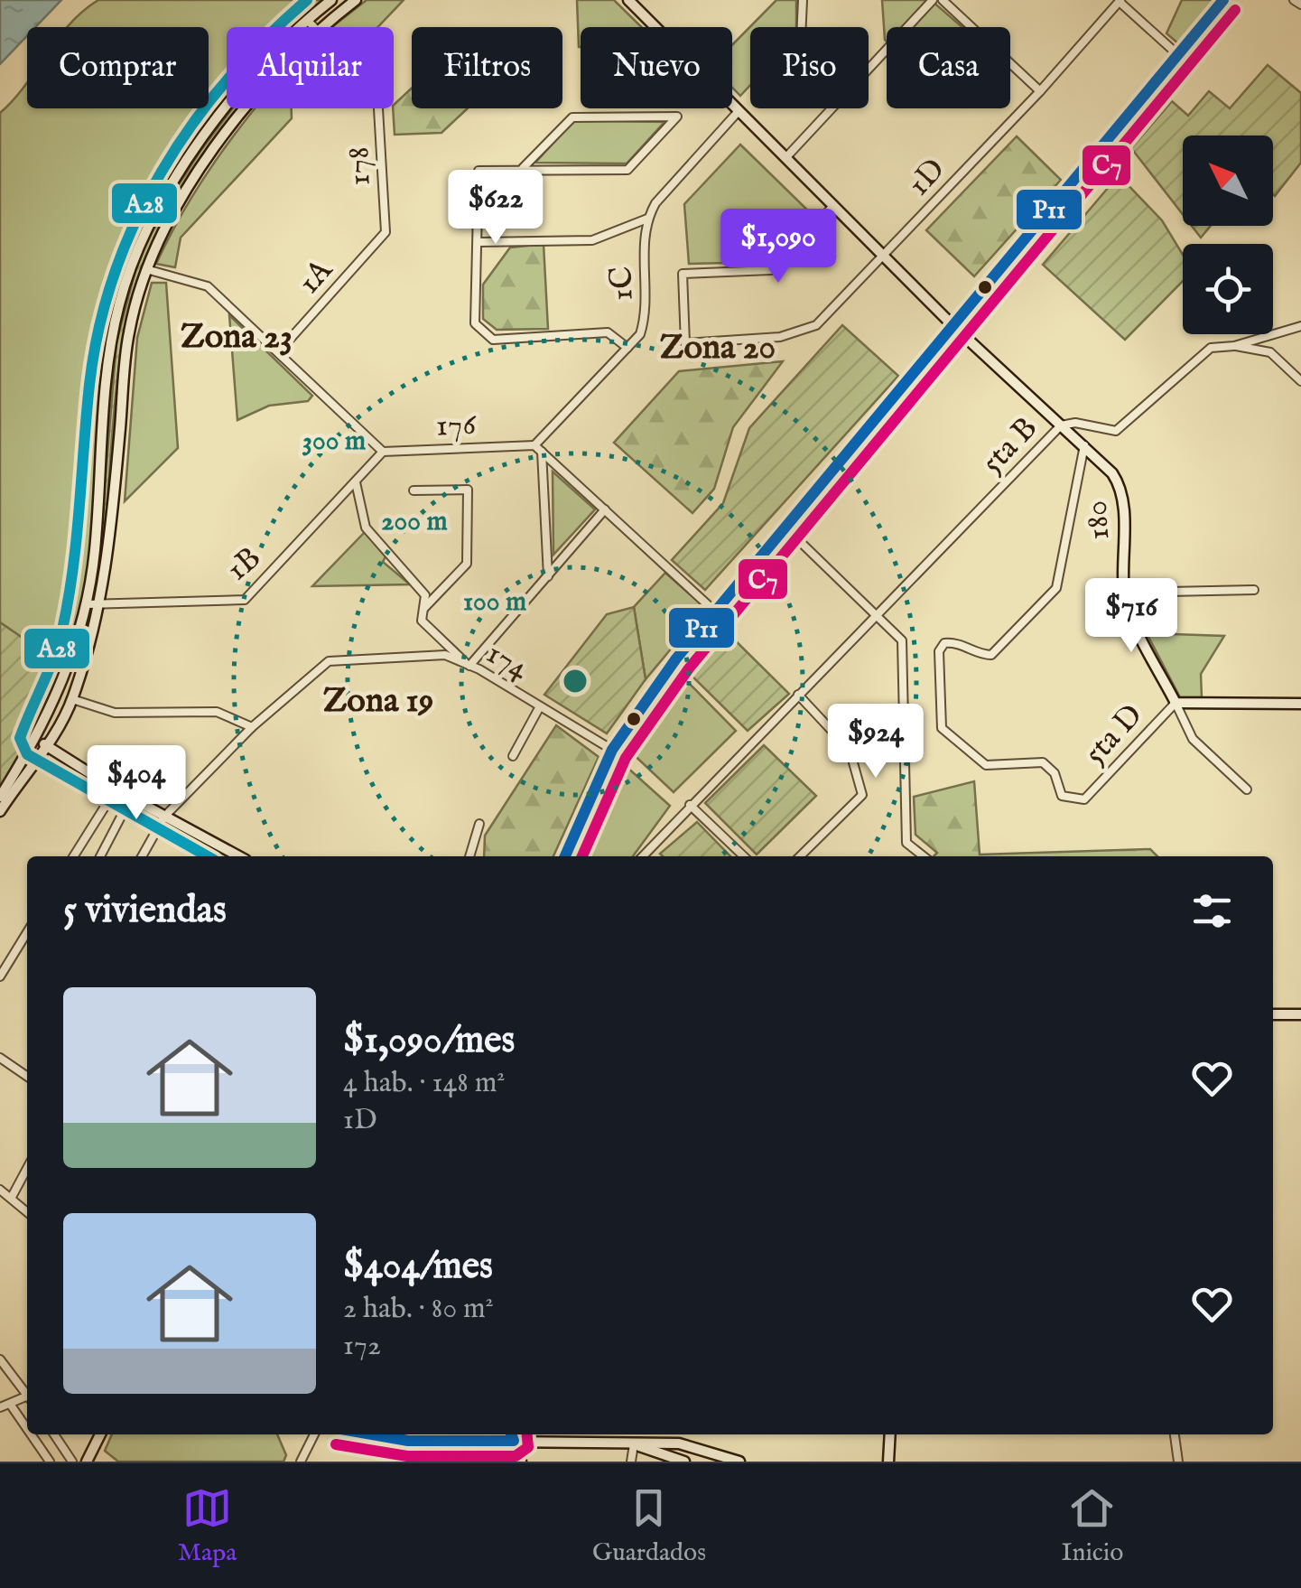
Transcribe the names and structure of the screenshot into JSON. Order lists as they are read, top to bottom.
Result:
{
  "streets": {
    "street": [
      "178",
      "1D",
      "1A",
      "1C",
      "176",
      "5ta B",
      "180",
      "1B",
      "174",
      "5ta D"
    ]
  },
  "crossings": [
    ["178", "1A"],
    ["1D", "180"],
    ["1C", "176"],
    ["176", "1B"],
    ["5ta B", "180"],
    ["180", "5ta D"]
  ],
  "districts": ["Zona 23", "Zona 20", "Zona 19"],
  "lines": ["transit line P11", "transit line A28", "transit line C7"],
  "north": "top left",
  "page": {
    "chip": [
      "Comprar",
      "Alquilar",
      "Filtros",
      "Nuevo",
      "Piso",
      "Casa"
    ],
    "price": [
      "$622",
      "$1,090",
      "$716",
      "$924",
      "$404"
    ],
    "heading": "5 viviendas",
    "list": [
      {
        "name": "$1,090/mes",
        "note": "4 hab. · 148 m² · 1D"
      },
      {
        "name": "$404/mes",
        "note": "2 hab. · 80 m² · 172"
      }
    ],
    "tabs": ["Mapa", "Guardados", "Inicio"]
  },
  "rings": ["300 m", "200 m", "100 m"]
}
